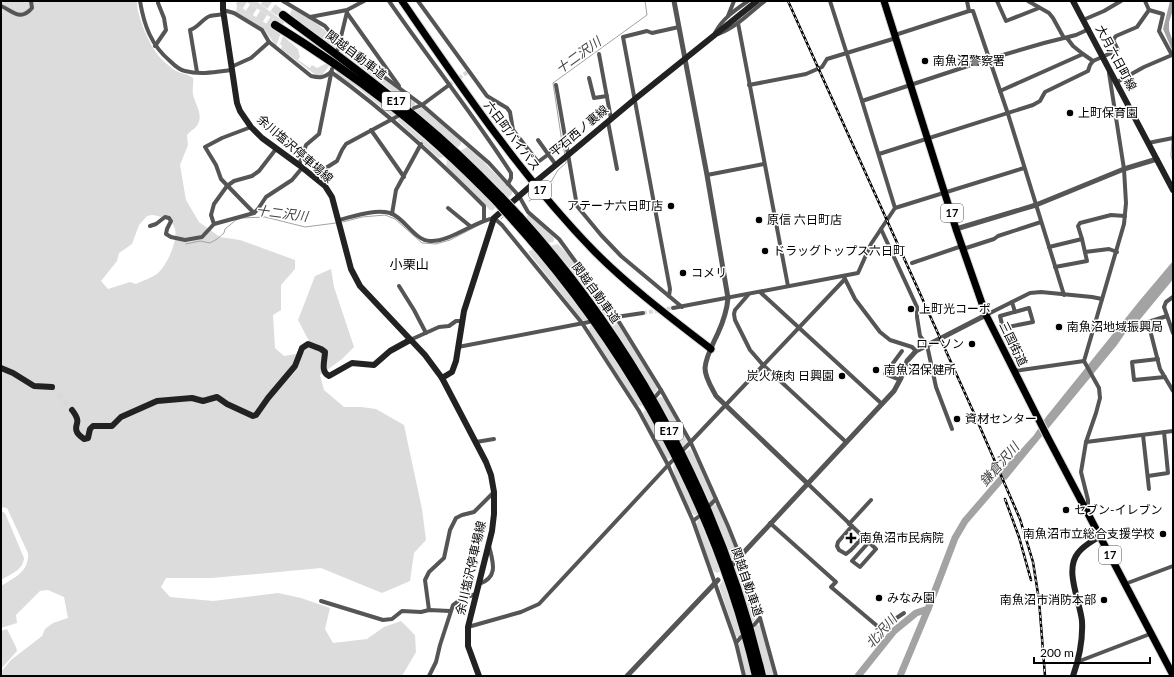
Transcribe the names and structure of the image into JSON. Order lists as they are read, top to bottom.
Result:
{
  "streets": {
    "highway": [
      "関越自動車道",
      "E17",
      "六日町バイパス",
      "17",
      "三国街道"
    ],
    "main road": ["大月六日町線", "平石西ノ裏線", "余川塩沢停車場線"]
  },
  "crossings": [
    ["平石西ノ裏線", "六日町バイパス"]
  ],
  "districts": ["小栗山"],
  "water": ["十二沢川", "鎌倉沢川", "北沢川"],
  "places": {
    "other": [
      "南魚沼警察署",
      "上町保育園",
      "アテーナ六日町店",
      "原信 六日町店",
      "ドラッグトップス六日町",
      "コメリ",
      "上町光コーポ",
      "南魚沼地域振興局",
      "ローソン",
      "南魚沼保健所",
      "炭火焼肉 日興園",
      "資材センター",
      "セブン-イレブン",
      "南魚沼市立総合支援学校",
      "みなみ園",
      "南魚沼市消防本部"
    ],
    "health": ["南魚沼市民病院"]
  },
  "scale_bar": "200 m"
}
